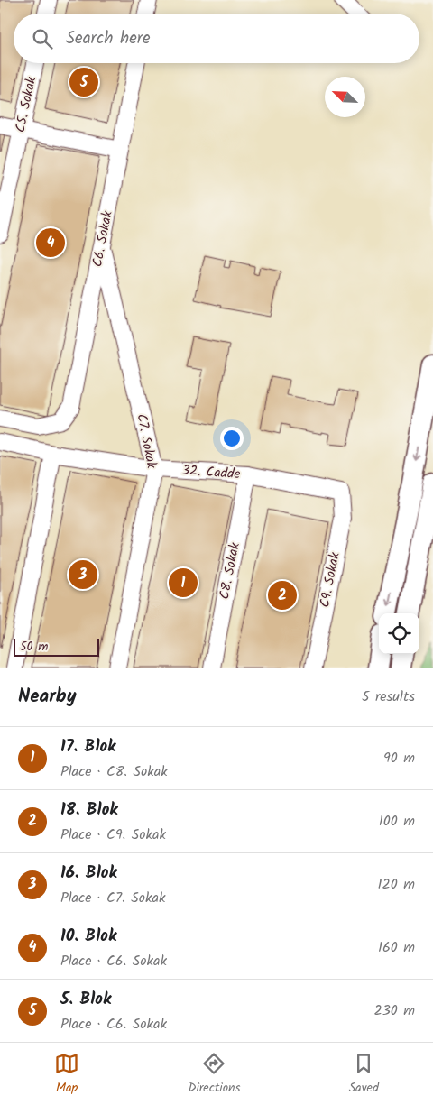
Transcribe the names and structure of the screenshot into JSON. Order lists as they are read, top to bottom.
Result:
{
  "streets": {
    "street": [
      "C5. Sokak",
      "C6. Sokak",
      "C7. Sokak",
      "32. Cadde",
      "C8. Sokak",
      "C9. Sokak"
    ]
  },
  "crossings": [
    ["C6. Sokak", "C7. Sokak"],
    ["C7. Sokak", "32. Cadde"],
    ["32. Cadde", "C8. Sokak"],
    ["32. Cadde", "C9. Sokak"]
  ],
  "scale_bar": "50 m",
  "north": "top left",
  "page": {
    "search": "Search here",
    "pins": [
      "5",
      "4",
      "3",
      "1",
      "2"
    ],
    "scale": "50 m",
    "heading": ["Nearby", "5 results"],
    "list": [
      {
        "mark": "1",
        "name": "17. Blok",
        "note": "Place · C8. Sokak",
        "value": "90 m"
      },
      {
        "mark": "2",
        "name": "18. Blok",
        "note": "Place · C9. Sokak",
        "value": "100 m"
      },
      {
        "mark": "3",
        "name": "16. Blok",
        "note": "Place · C7. Sokak",
        "value": "120 m"
      },
      {
        "mark": "4",
        "name": "10. Blok",
        "note": "Place · C6. Sokak",
        "value": "160 m"
      },
      {
        "mark": "5",
        "name": "5. Blok",
        "note": "Place · C6. Sokak",
        "value": "230 m"
      }
    ],
    "nav": ["Map", "Directions", "Saved"]
  }
}
